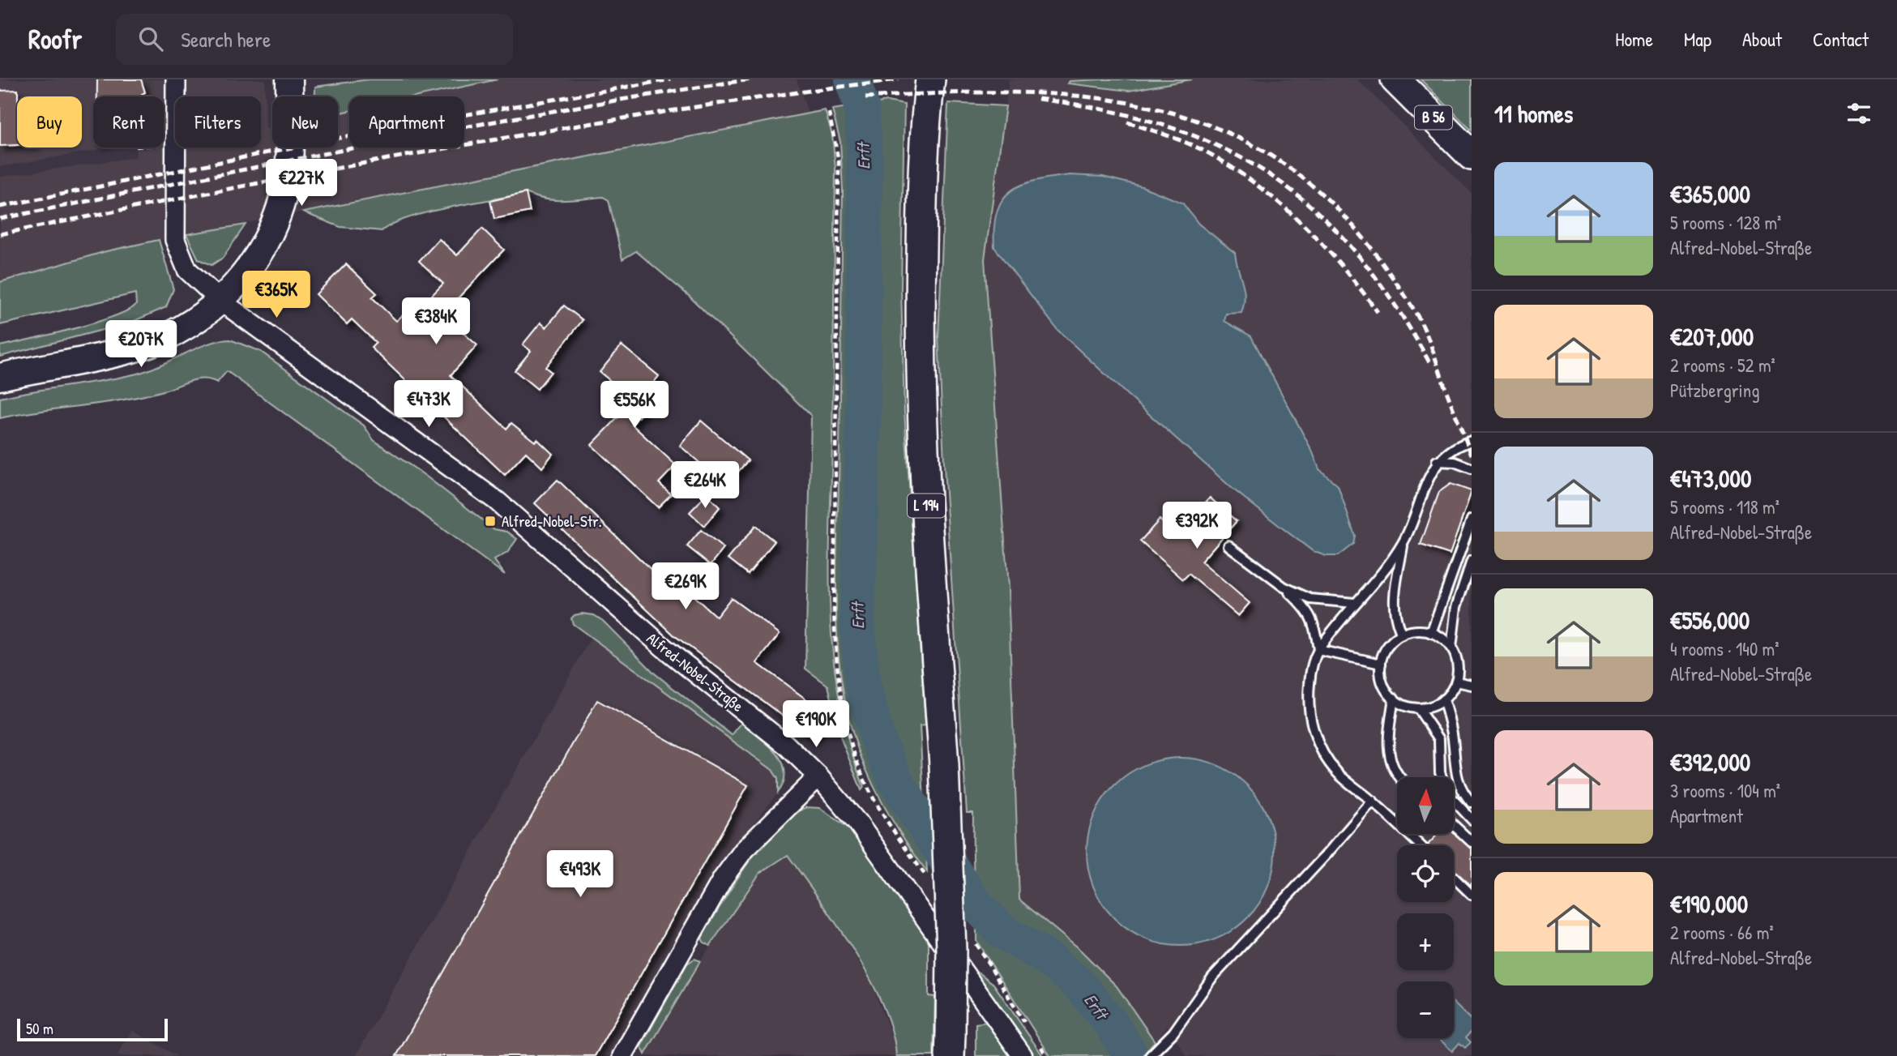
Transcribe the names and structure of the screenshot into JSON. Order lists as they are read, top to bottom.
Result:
{
  "streets": {
    "main road": ["B 56", "L 194"],
    "street": ["Alfred-Nobel-Straße"]
  },
  "water": ["Erft"],
  "places": {
    "transit": ["Alfred-Nobel-Str."]
  },
  "scale_bar": "50 m",
  "north": "top",
  "page": {
    "header": "Roofr",
    "search": "Search here",
    "nav": [
      "Home",
      "Map",
      "About",
      "Contact"
    ],
    "heading": "11 homes",
    "chip": [
      "Buy",
      "Rent",
      "Filters",
      "New",
      "Apartment"
    ],
    "list": [
      {
        "name": "€365,000",
        "note": "5 rooms · 128 m² · Alfred-Nobel-Straße"
      },
      {
        "name": "€207,000",
        "note": "2 rooms · 52 m² · Pützbergring"
      },
      {
        "name": "€473,000",
        "note": "5 rooms · 118 m² · Alfred-Nobel-Straße"
      },
      {
        "name": "€556,000",
        "note": "4 rooms · 140 m² · Alfred-Nobel-Straße"
      },
      {
        "name": "€392,000",
        "note": "3 rooms · 104 m² · Apartment"
      },
      {
        "name": "€190,000",
        "note": "2 rooms · 66 m² · Alfred-Nobel-Straße"
      }
    ],
    "price": [
      "€227K",
      "€365K",
      "€384K",
      "€207K",
      "€473K",
      "€556K",
      "€264K",
      "€392K",
      "€269K",
      "€190K",
      "€493K"
    ],
    "map_buttons": ["+", "−"],
    "scale": "50 m"
  }
}
